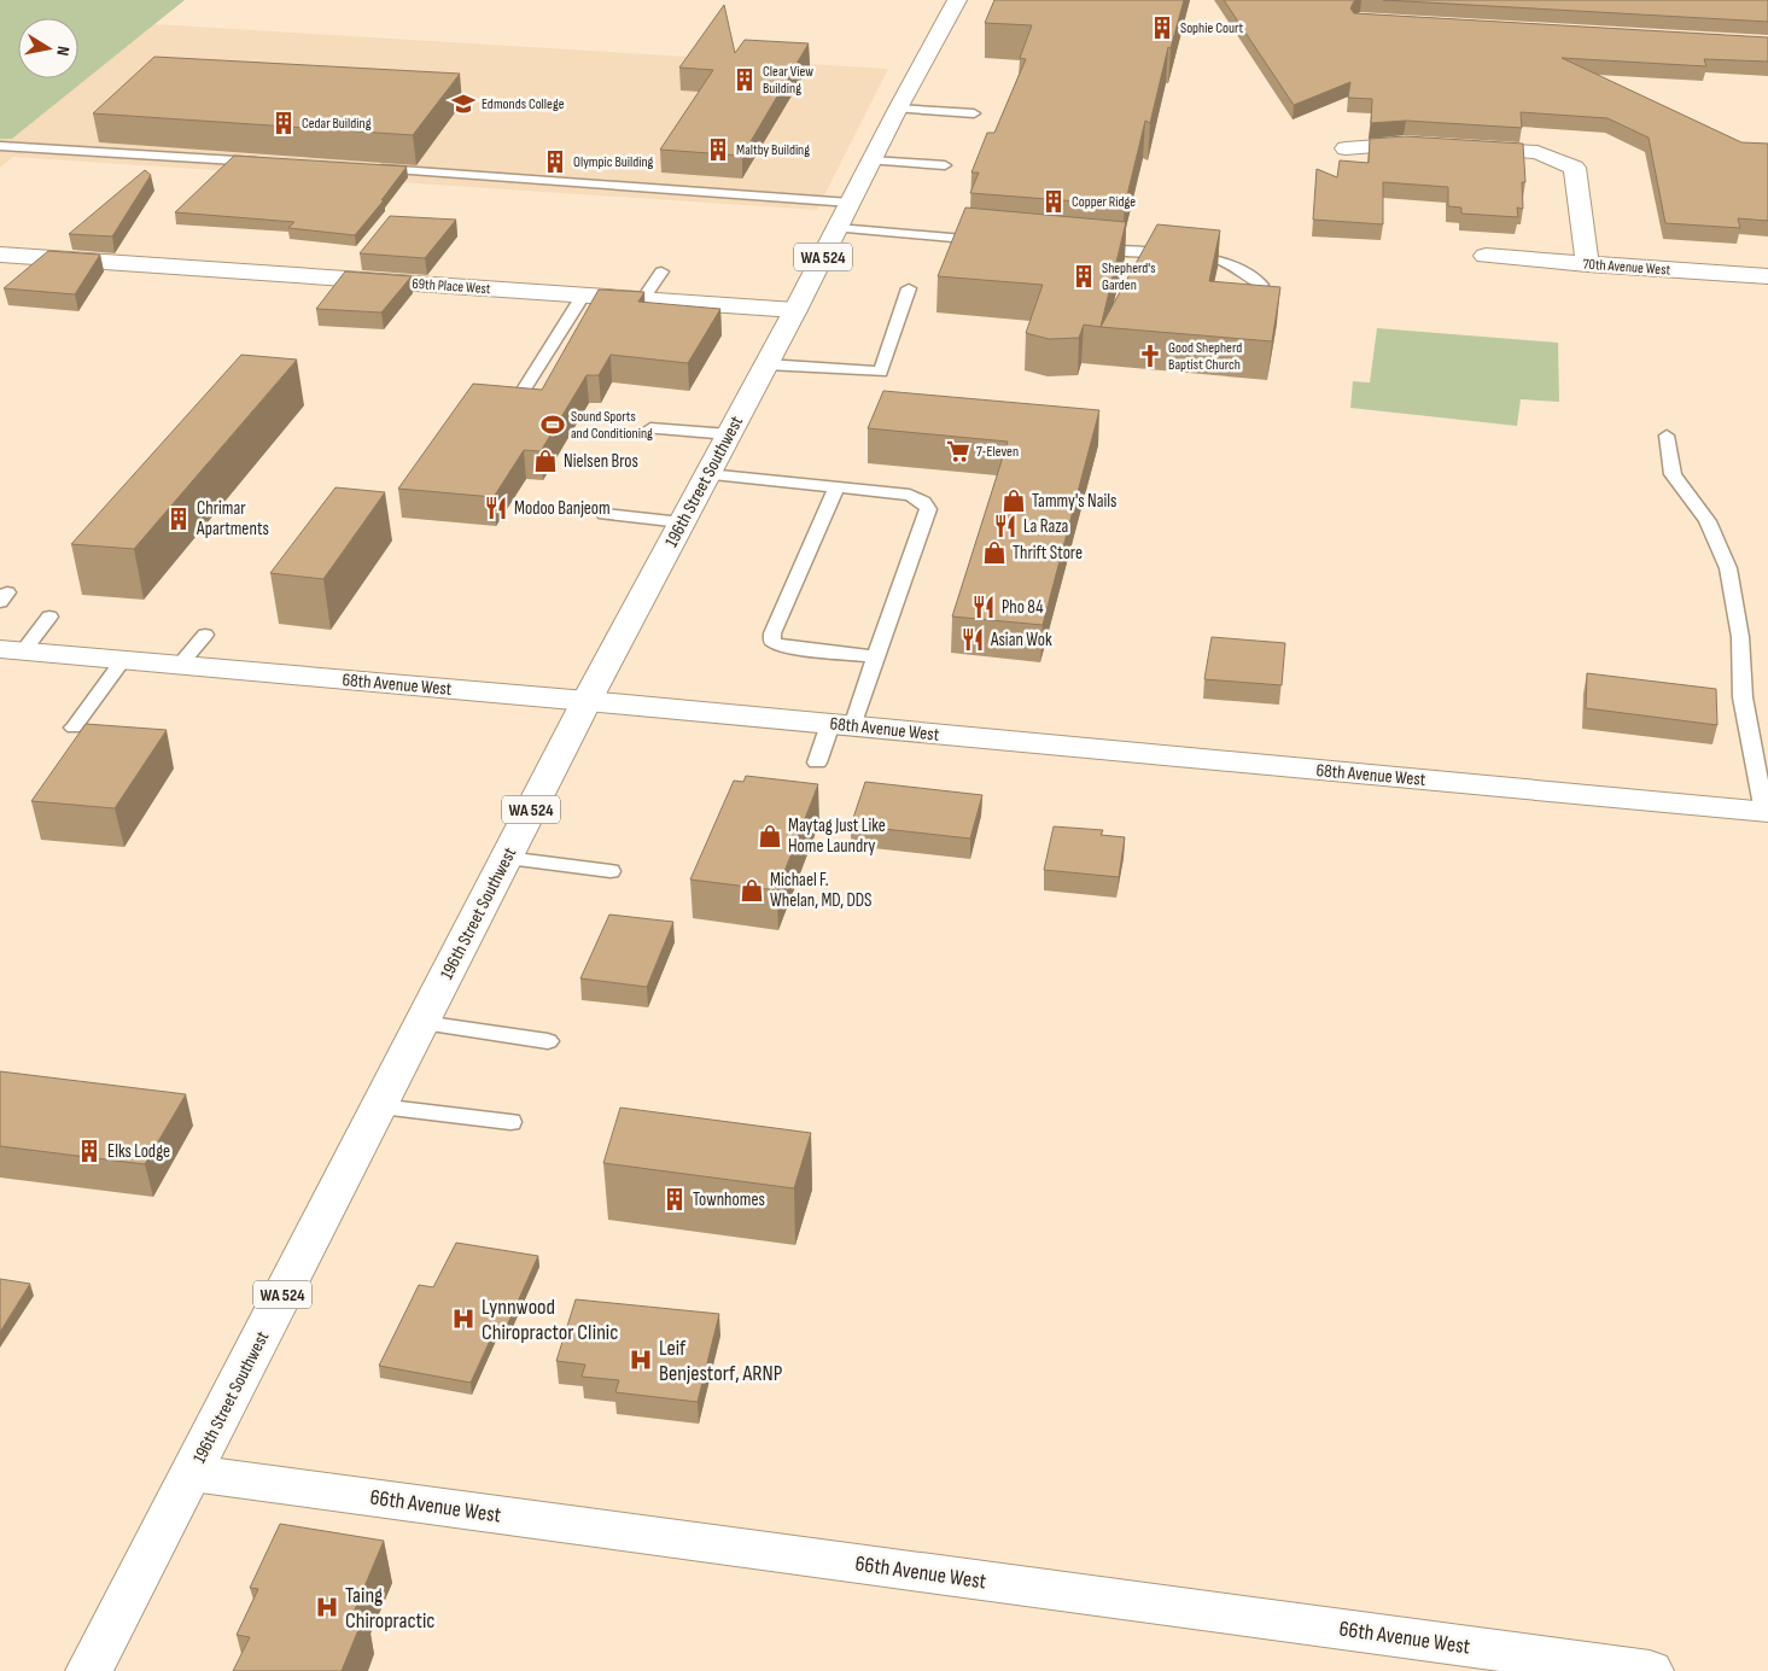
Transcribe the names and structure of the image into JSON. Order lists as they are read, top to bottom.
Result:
{
  "streets": {
    "street": [
      "WA 524",
      "70th Avenue West",
      "69th Place West",
      "196th Street Southwest",
      "68th Avenue West",
      "66th Avenue West"
    ]
  },
  "crossings": [
    ["69th Place West", "196th Street Southwest"],
    ["196th Street Southwest", "68th Avenue West"],
    ["196th Street Southwest", "66th Avenue West"]
  ],
  "places": {
    "building": [
      "Sophie Court",
      "Clear View Building",
      "Cedar Building",
      "Maltby Building",
      "Olympic Building",
      "Copper Ridge",
      "Shepherd's Garden",
      "Chrimar Apartments",
      "Elks Lodge",
      "Townhomes"
    ],
    "school or university": ["Edmonds College"],
    "church": ["Good Shepherd Baptist Church"],
    "sports": ["Sound Sports and Conditioning"],
    "supermarket": ["7-Eleven"],
    "shop": [
      "Nielsen Bros",
      "Tammy's Nails",
      "Thrift Store",
      "Maytag Just Like Home Laundry",
      "Michael F. Whelan, MD, DDS"
    ],
    "restaurant": [
      "Modoo Banjeom",
      "La Raza",
      "Pho 84",
      "Asian Wok"
    ],
    "hospital": ["Lynnwood Chiropractor Clinic", "Leif Benjestorf, ARNP", "Taing Chiropractic"]
  },
  "north": "right"
}
